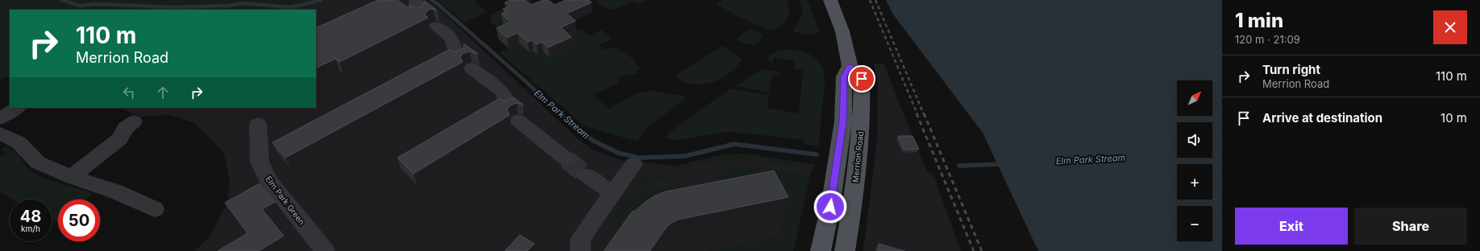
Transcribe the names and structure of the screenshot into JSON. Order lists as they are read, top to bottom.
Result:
{
  "streets": {
    "main road": ["Merrion Road"],
    "street": ["Elm Park Green"]
  },
  "water": ["Elm Park Stream"],
  "north": "top right",
  "page": {
    "heading": ["1 min", "120 m · 21:09"],
    "turn": ["110 m", "Merrion Road"],
    "list": [
      {
        "name": "Turn right",
        "note": "Merrion Road",
        "value": "110 m"
      },
      {
        "name": "Arrive at destination",
        "value": "10 m"
      }
    ],
    "map_buttons": ["+", "−"],
    "speed": "48 km/h",
    "limit": "50",
    "buttons": ["Exit", "Share"]
  }
}
